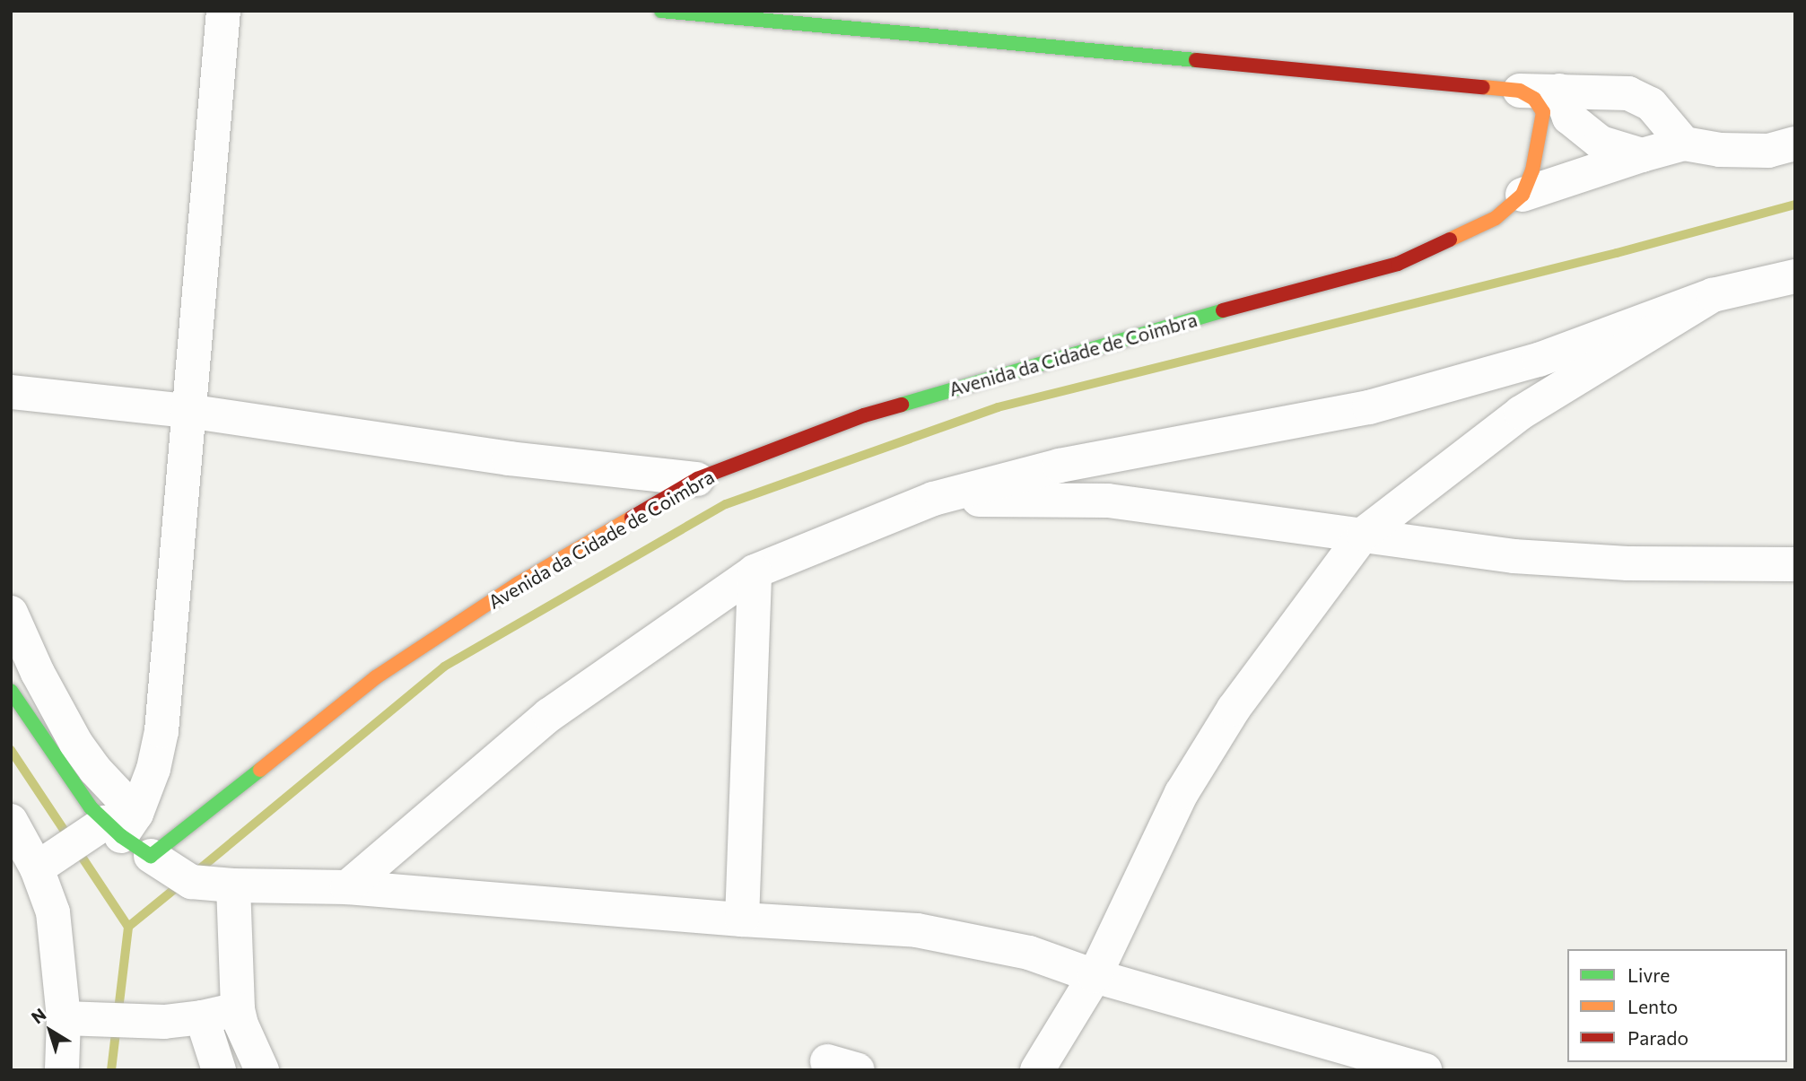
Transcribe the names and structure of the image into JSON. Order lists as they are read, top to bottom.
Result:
{
  "streets": {
    "street": ["Avenida da Cidade de Coimbra"]
  },
  "legend": ["Livre", "Lento", "Parado"],
  "north": "top left"
}
